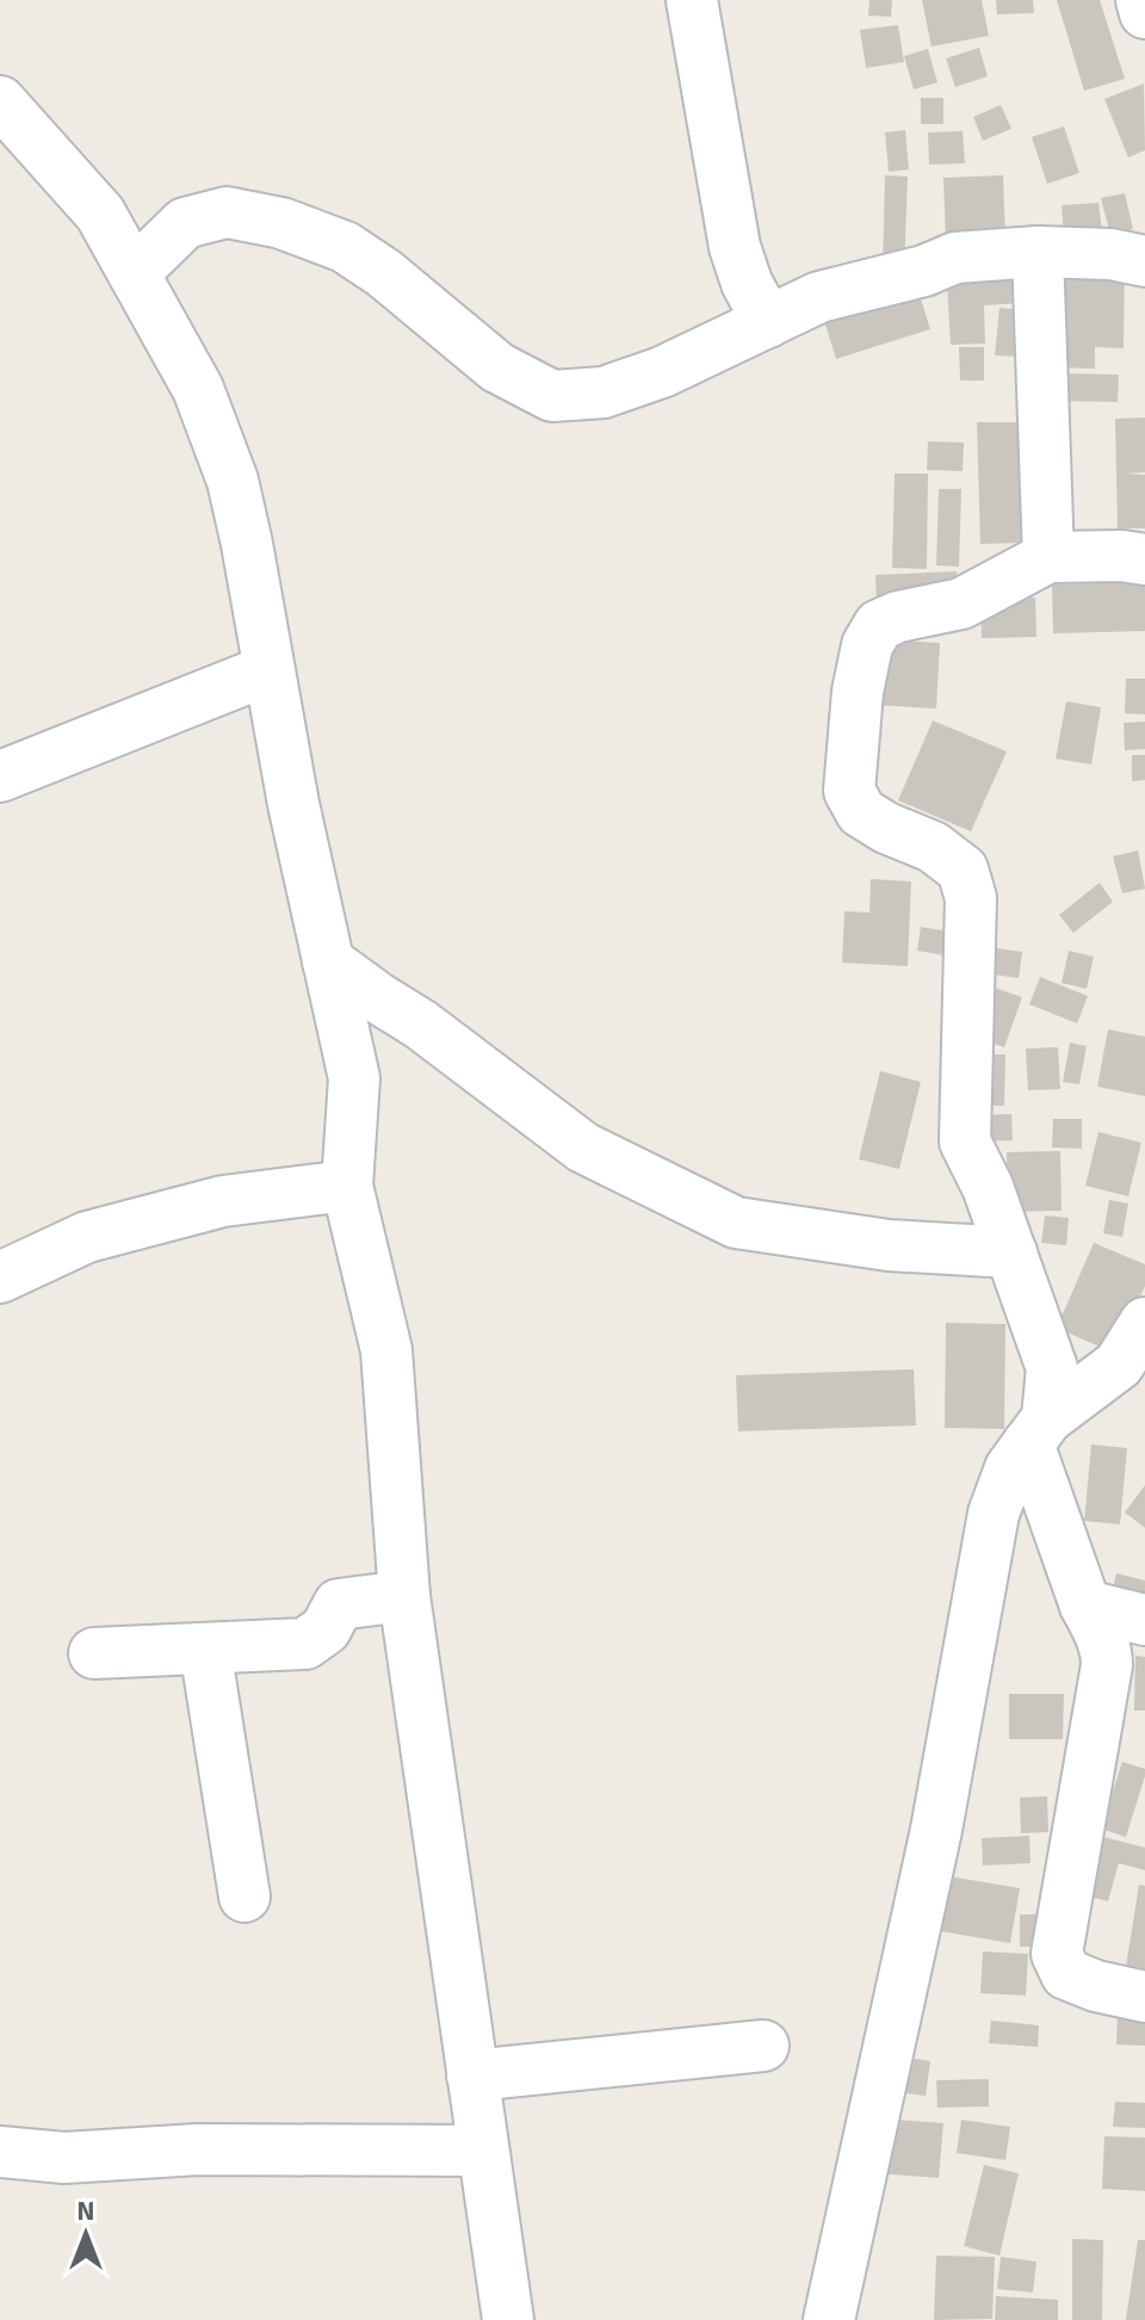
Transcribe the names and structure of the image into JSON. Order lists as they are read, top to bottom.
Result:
{
  "north": "top"
}
